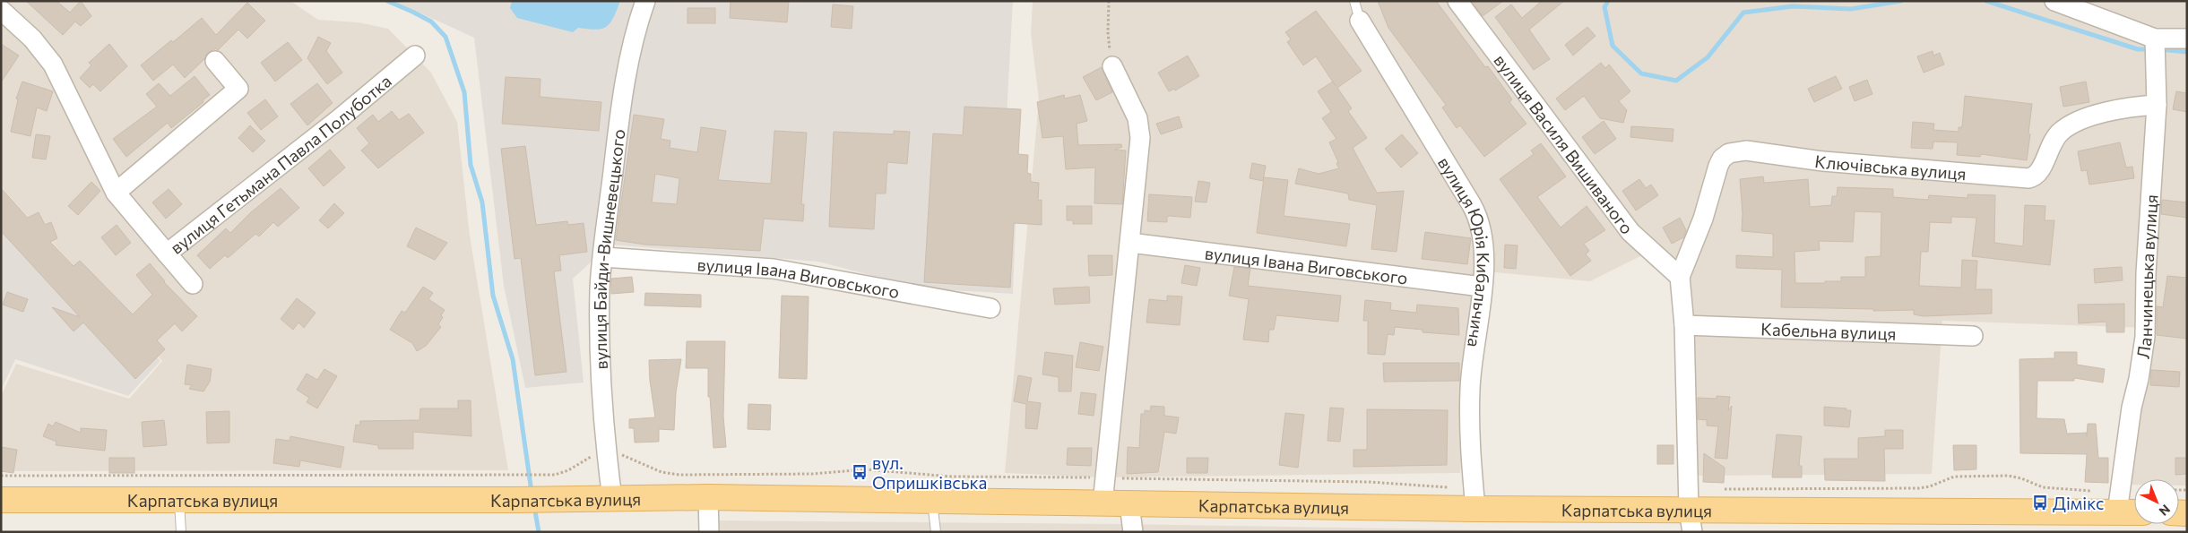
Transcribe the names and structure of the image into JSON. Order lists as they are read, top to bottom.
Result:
{
  "streets": {
    "main road": ["Карпатська вулиця"],
    "street": [
      "вулиця Василя Вишиваного",
      "вулиця Гетьмана Павла Полуботка",
      "Ключівська вулиця",
      "вулиця Байди-Вишневецького",
      "вулиця Юрія Кибальчича",
      "вулиця Івана Виговського",
      "Ланчинецька вулиця",
      "Кабельна вулиця"
    ]
  },
  "crossings": [
    ["вулиця Василя Вишиваного", "Ключівська вулиця"],
    ["Ключівська вулиця", "Ланчинецька вулиця"],
    ["вулиця Байди-Вишневецького", "вулиця Івана Виговського"],
    ["вулиця Байди-Вишневецького", "Карпатська вулиця"],
    ["вулиця Юрія Кибальчича", "вулиця Івана Виговського"],
    ["вулиця Юрія Кибальчича", "Карпатська вулиця"],
    ["Ланчинецька вулиця", "Карпатська вулиця"]
  ],
  "places": {
    "bus stop": ["вул. Опришківська", "Дімікс"]
  },
  "north": "bottom right"
}
